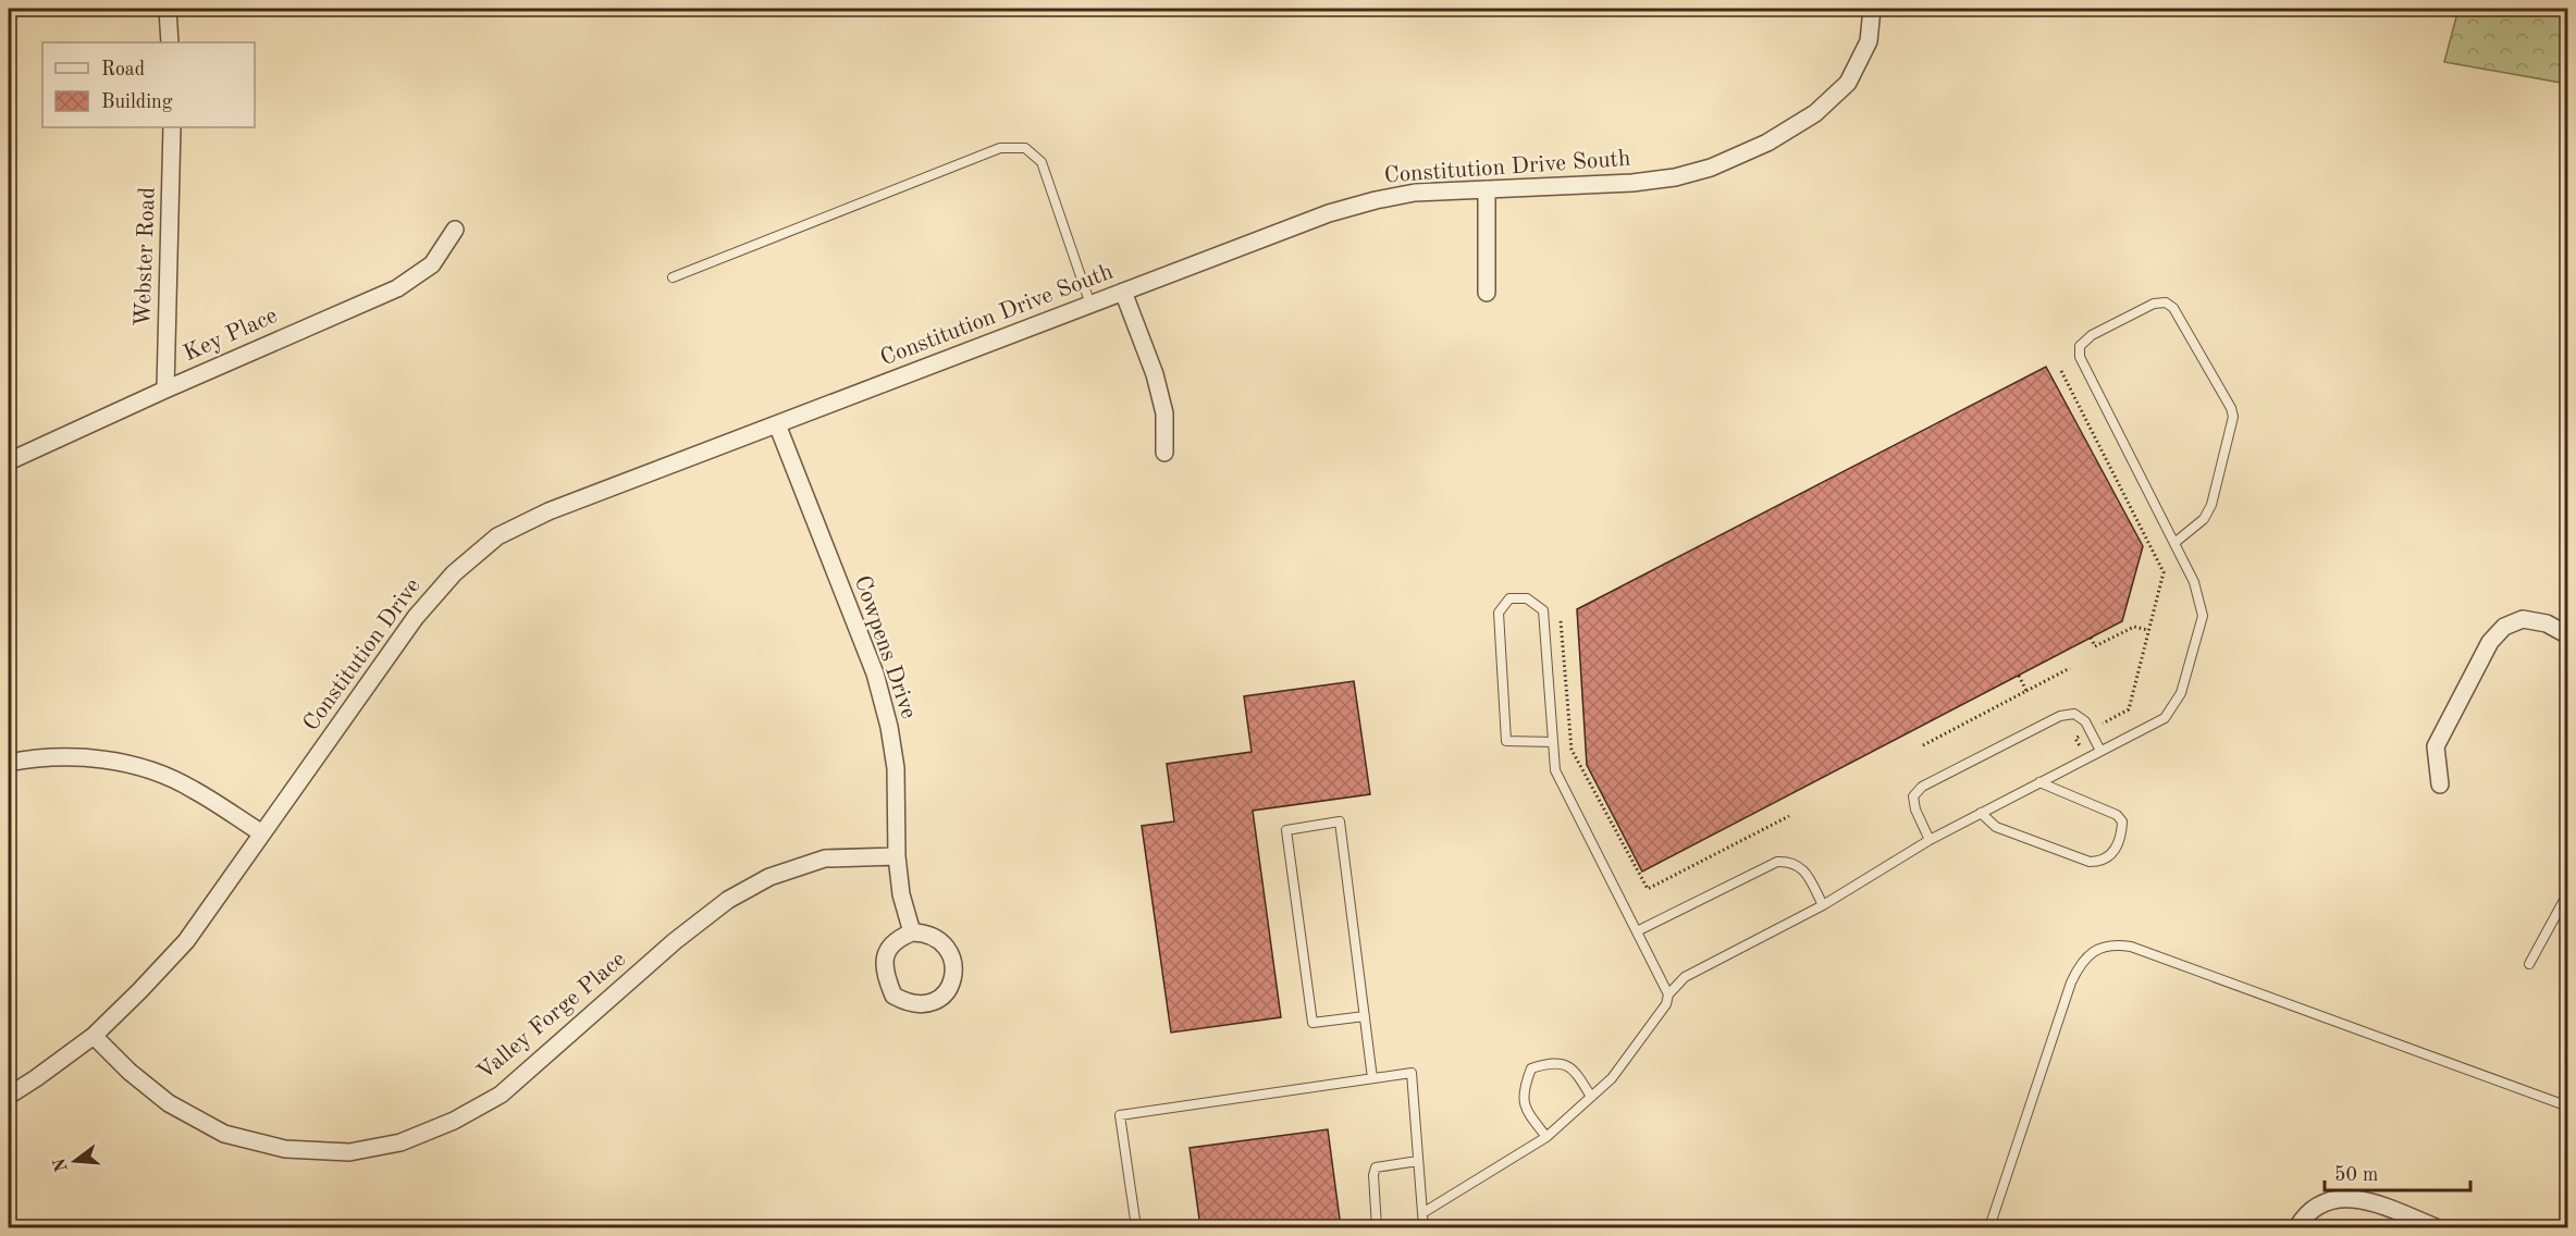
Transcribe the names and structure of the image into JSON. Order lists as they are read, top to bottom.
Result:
{
  "streets": {
    "street": [
      "Constitution Drive South",
      "Webster Road",
      "Key Place",
      "Cowpens Drive",
      "Constitution Drive",
      "Valley Forge Place"
    ]
  },
  "crossings": [
    ["Constitution Drive South", "Constitution Drive"],
    ["Webster Road", "Key Place"],
    ["Cowpens Drive", "Constitution Drive"],
    ["Cowpens Drive", "Valley Forge Place"],
    ["Constitution Drive", "Valley Forge Place"]
  ],
  "legend": ["Road", "Building"],
  "scale_bar": "50 m",
  "north": "left"
}
